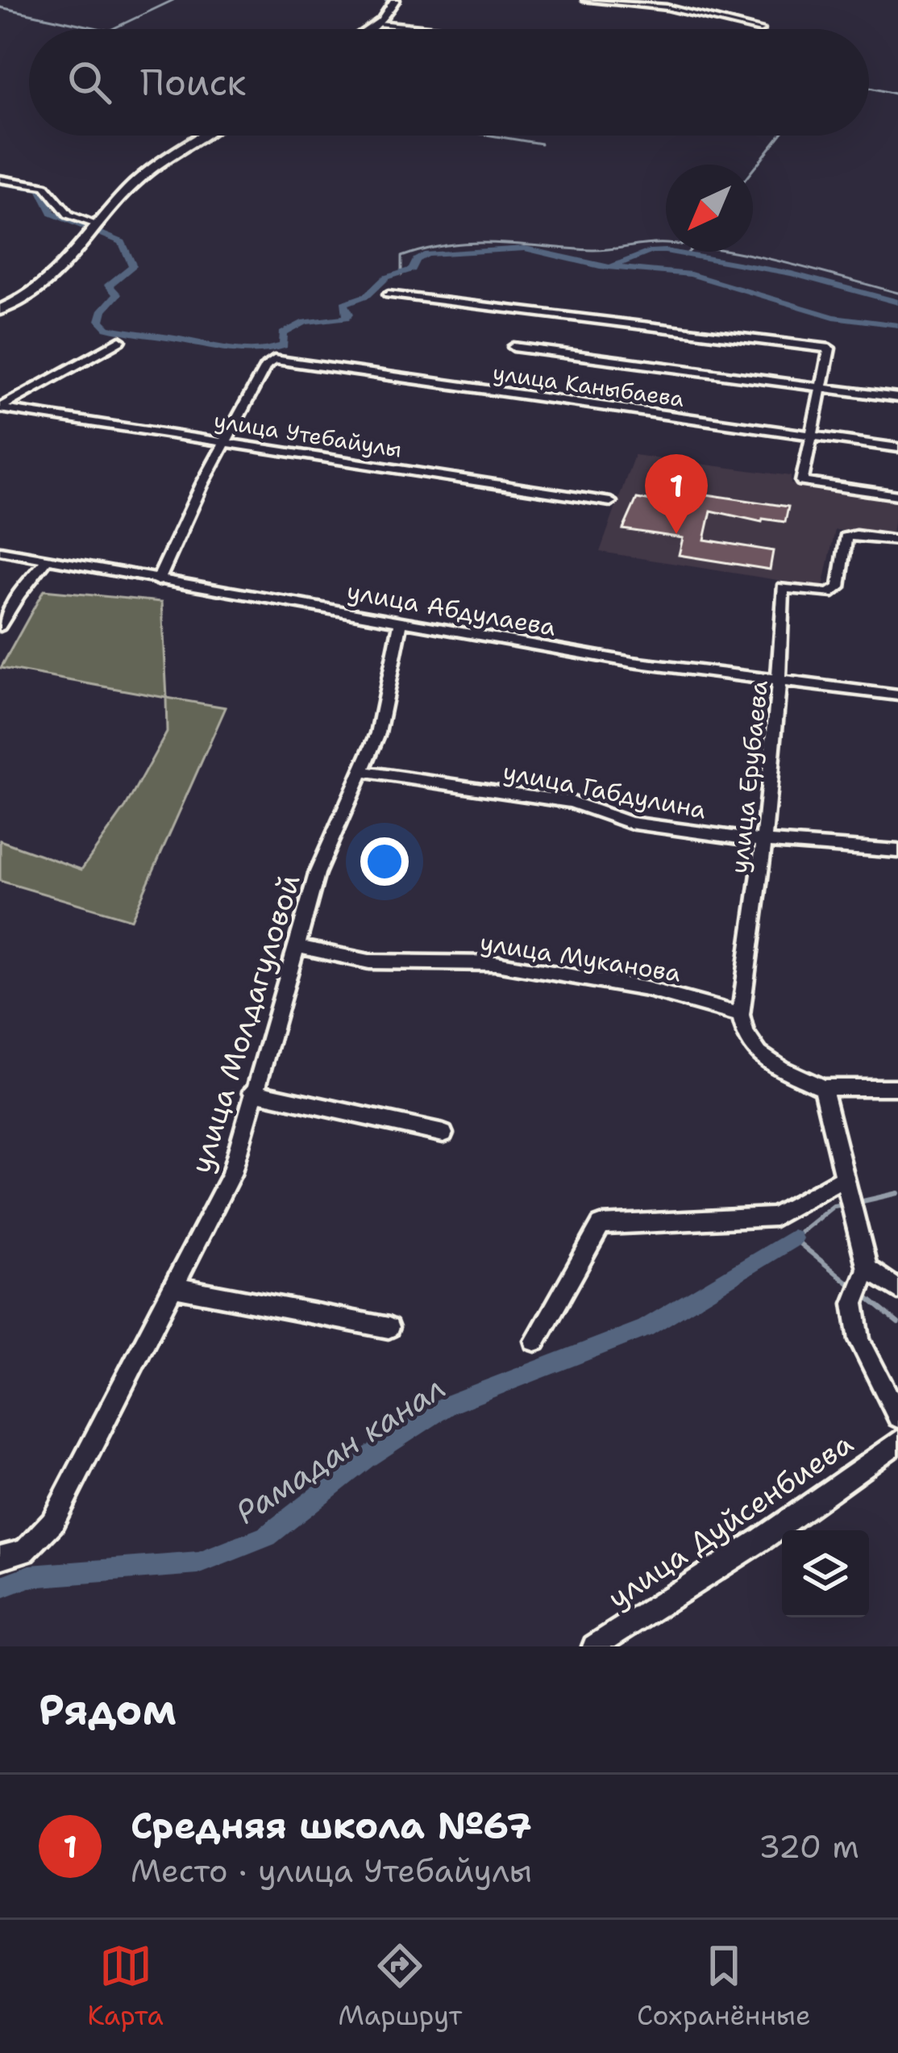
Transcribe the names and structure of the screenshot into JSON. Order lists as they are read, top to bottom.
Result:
{
  "streets": {
    "street": [
      "улица Каныбаева",
      "улица Утебайулы",
      "улица Абдулаева",
      "улица Ерубаева",
      "улица Габдулина",
      "улица Муканова",
      "улица Молдагуловой",
      "улица Дуйсенбиева"
    ]
  },
  "crossings": [
    ["улица Каныбаева", "улица Утебайулы"],
    ["улица Абдулаева", "улица Ерубаева"],
    ["улица Абдулаева", "улица Молдагуловой"],
    ["улица Ерубаева", "улица Габдулина"],
    ["улица Ерубаева", "улица Муканова"],
    ["улица Габдулина", "улица Молдагуловой"],
    ["улица Муканова", "улица Молдагуловой"]
  ],
  "water": ["Рамадан канал"],
  "north": "bottom left",
  "page": {
    "search": "Поиск",
    "pins": "1",
    "heading": "Рядом",
    "list": [
      {
        "mark": "1",
        "name": "Средняя школа №67",
        "note": "Место · улица Утебайулы",
        "value": "320 m"
      }
    ],
    "nav": ["Карта", "Маршрут", "Сохранённые"]
  }
}
